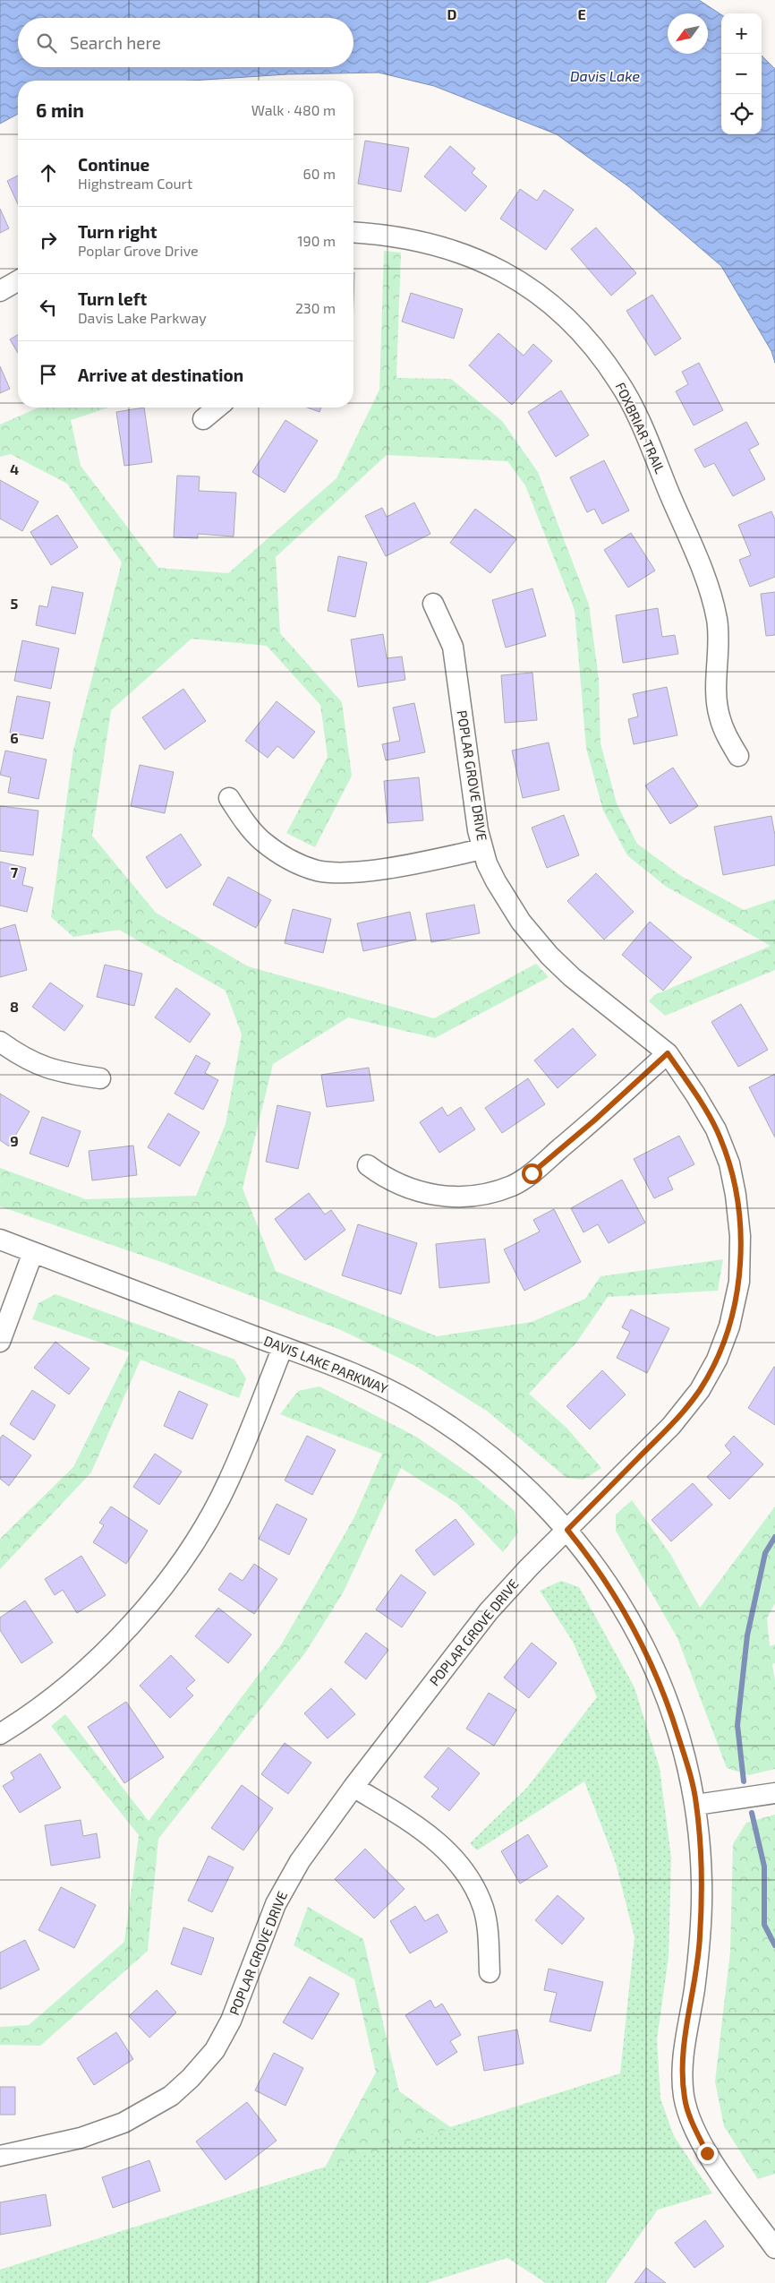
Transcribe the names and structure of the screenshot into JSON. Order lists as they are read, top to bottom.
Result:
{
  "streets": {
    "street": ["FOXBRIAR TRAIL", "POPLAR GROVE DRIVE", "DAVIS LAKE PARKWAY"]
  },
  "crossings": [
    ["POPLAR GROVE DRIVE", "DAVIS LAKE PARKWAY"]
  ],
  "water": ["Davis Lake"],
  "north": "bottom left",
  "page": {
    "map_buttons": ["+", "−"],
    "search": "Search here",
    "heading": ["6 min", "Walk · 480 m"],
    "list": [
      ["Continue", "Highstream Court", "60 m"],
      ["Turn right", "Poplar Grove Drive", "190 m"],
      ["Turn left", "Davis Lake Parkway", "230 m"],
      "Arrive at destination"
    ]
  },
  "grid": {
    "columns": ["D", "E"],
    "rows": [
      "4",
      "5",
      "6",
      "7",
      "8",
      "9"
    ]
  }
}
